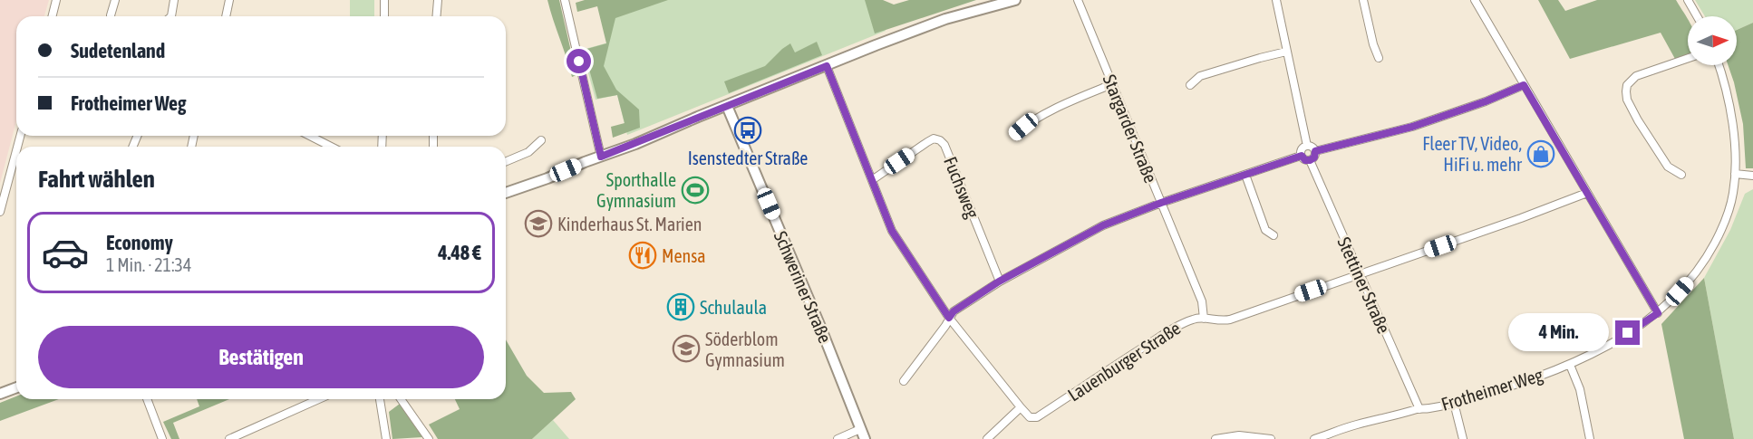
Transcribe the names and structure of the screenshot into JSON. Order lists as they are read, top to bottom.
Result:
{
  "streets": {
    "street": [
      "Stargarder Straße",
      "Fuchsweg",
      "Stettiner Straße",
      "Schweriner Straße",
      "Lauenburger Straße",
      "Frotheimer Weg"
    ]
  },
  "crossings": [
    ["Stargarder Straße", "Lauenburger Straße"],
    ["Stettiner Straße", "Lauenburger Straße"],
    ["Stettiner Straße", "Frotheimer Weg"]
  ],
  "places": {
    "bus stop": ["Isenstedter Straße"],
    "shop": ["Fleer TV, Video, HiFi u. mehr"],
    "sports": ["Sporthalle Gymnasium"],
    "school or university": ["Kinderhaus St. Marien", "Söderblom Gymnasium"],
    "restaurant": ["Mensa"],
    "building": ["Schulaula"]
  },
  "north": "right",
  "page": {
    "banner": ["Sudetenland", "Frotheimer Weg"],
    "heading": "Fahrt wählen",
    "list": [
      {
        "name": "Economy",
        "note": "1 Min. · 21:34",
        "value": "4.48 €"
      }
    ],
    "bubble": "4 Min.",
    "buttons": "Bestätigen"
  }
}
